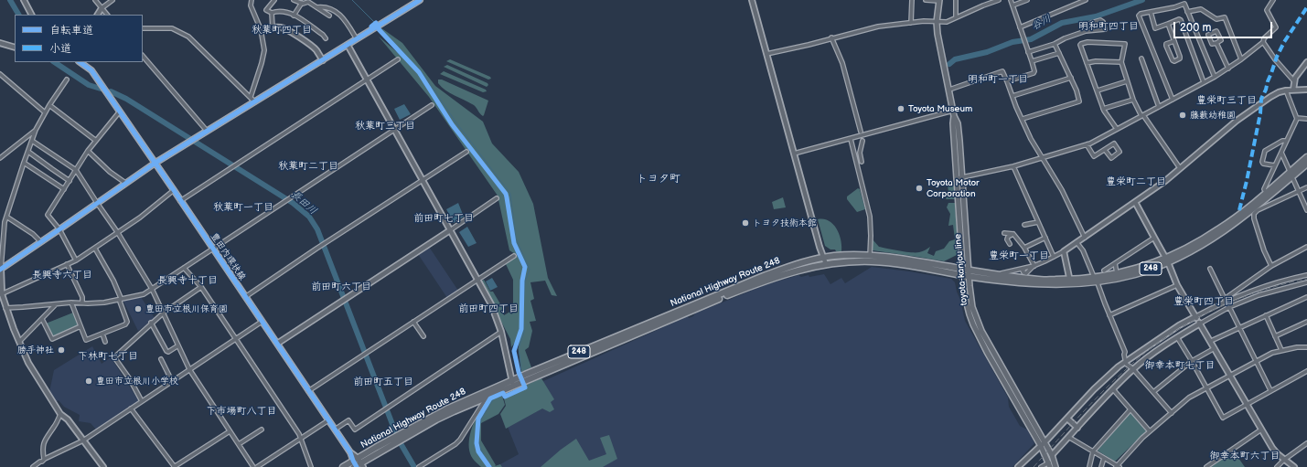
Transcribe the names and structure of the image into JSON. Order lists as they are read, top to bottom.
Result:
{
  "streets": {
    "highway": ["248", "National Highway Route 248"],
    "main road": ["toyota-kanjou line"],
    "street": ["豊田内環状線"]
  },
  "crossings": [
    ["豊田内環状線", "National Highway Route 248"],
    ["toyota-kanjou line", "National Highway Route 248"]
  ],
  "districts": [
    "明和町四丁目",
    "秋葉町四丁目",
    "明和町一丁目",
    "豊栄町三丁目",
    "秋葉町三丁目",
    "秋葉町二丁目",
    "トヨタ町",
    "豊栄町二丁目",
    "秋葉町一丁目",
    "前田町七丁目",
    "豊栄町一丁目",
    "長興寺六丁目",
    "長興寺十丁目",
    "前田町六丁目",
    "豊栄町四丁目",
    "前田町四丁目",
    "下林町七丁目",
    "御幸本町七丁目",
    "前田町五丁目",
    "下市場町八丁目",
    "御幸本町六丁目"
  ],
  "water": ["谷川", "長田川"],
  "places": [
    "Toyota Museum",
    "藤藪幼稚園",
    "Toyota Motor Corporation",
    "トヨタ技術本館",
    "豊田市立根川保育園",
    "勝手神社",
    "豊田市立根川小学校"
  ],
  "legend": ["自転車道", "小道"],
  "scale_bar": "200 m"
}
